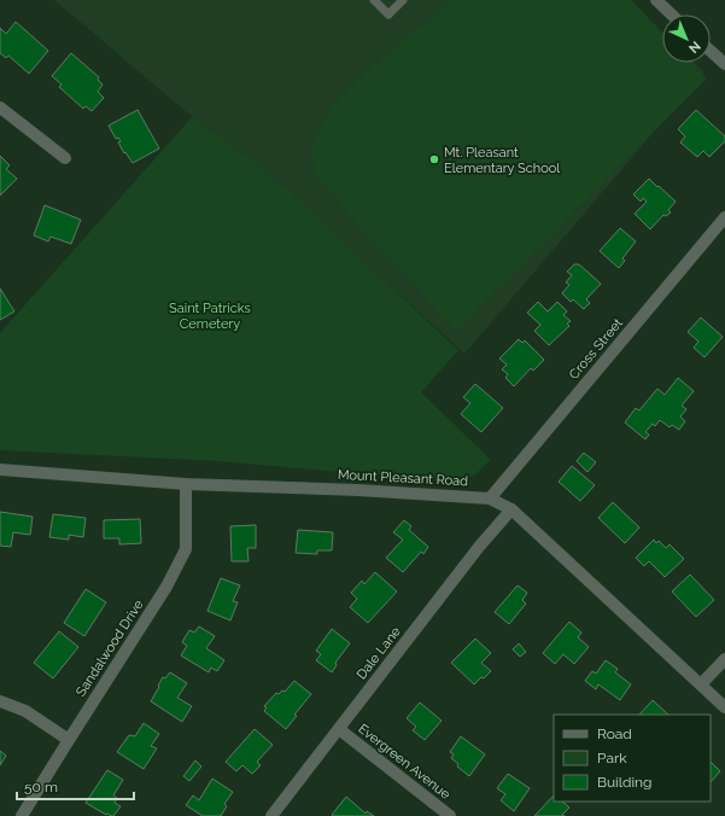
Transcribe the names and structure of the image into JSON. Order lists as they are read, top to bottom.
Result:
{
  "streets": {
    "street": [
      "Cross Street",
      "Mount Pleasant Road",
      "Sandalwood Drive",
      "Dale Lane",
      "Evergreen Avenue"
    ]
  },
  "crossings": [
    ["Cross Street", "Mount Pleasant Road"],
    ["Mount Pleasant Road", "Sandalwood Drive"],
    ["Mount Pleasant Road", "Dale Lane"],
    ["Dale Lane", "Evergreen Avenue"]
  ],
  "parks": ["Saint Patricks Cemetery"],
  "places": ["Mt. Pleasant Elementary School"],
  "legend": ["Road", "Park", "Building"],
  "scale_bar": "50 m",
  "north": "bottom right"
}
